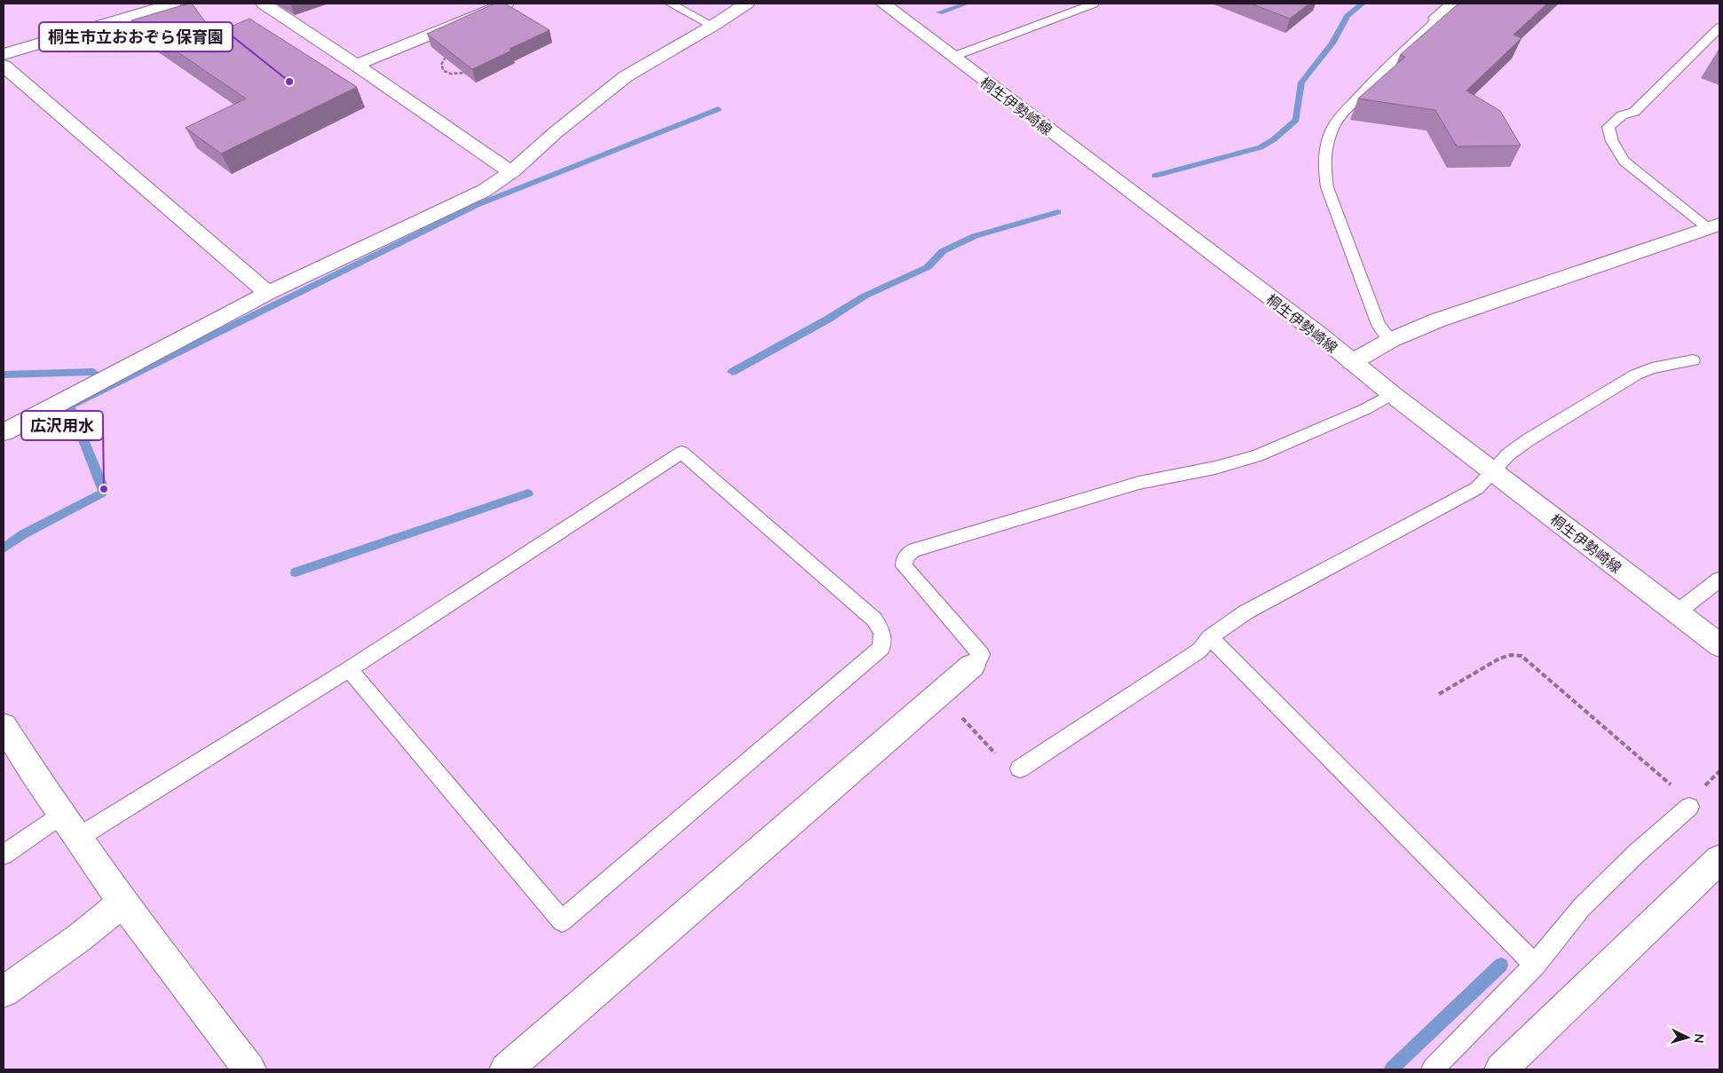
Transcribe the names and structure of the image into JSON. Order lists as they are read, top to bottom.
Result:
{
  "streets": {
    "main road": ["桐生伊勢崎線"]
  },
  "places": ["桐生市立おおぞら保育園", "広沢用水"],
  "north": "right"
}
